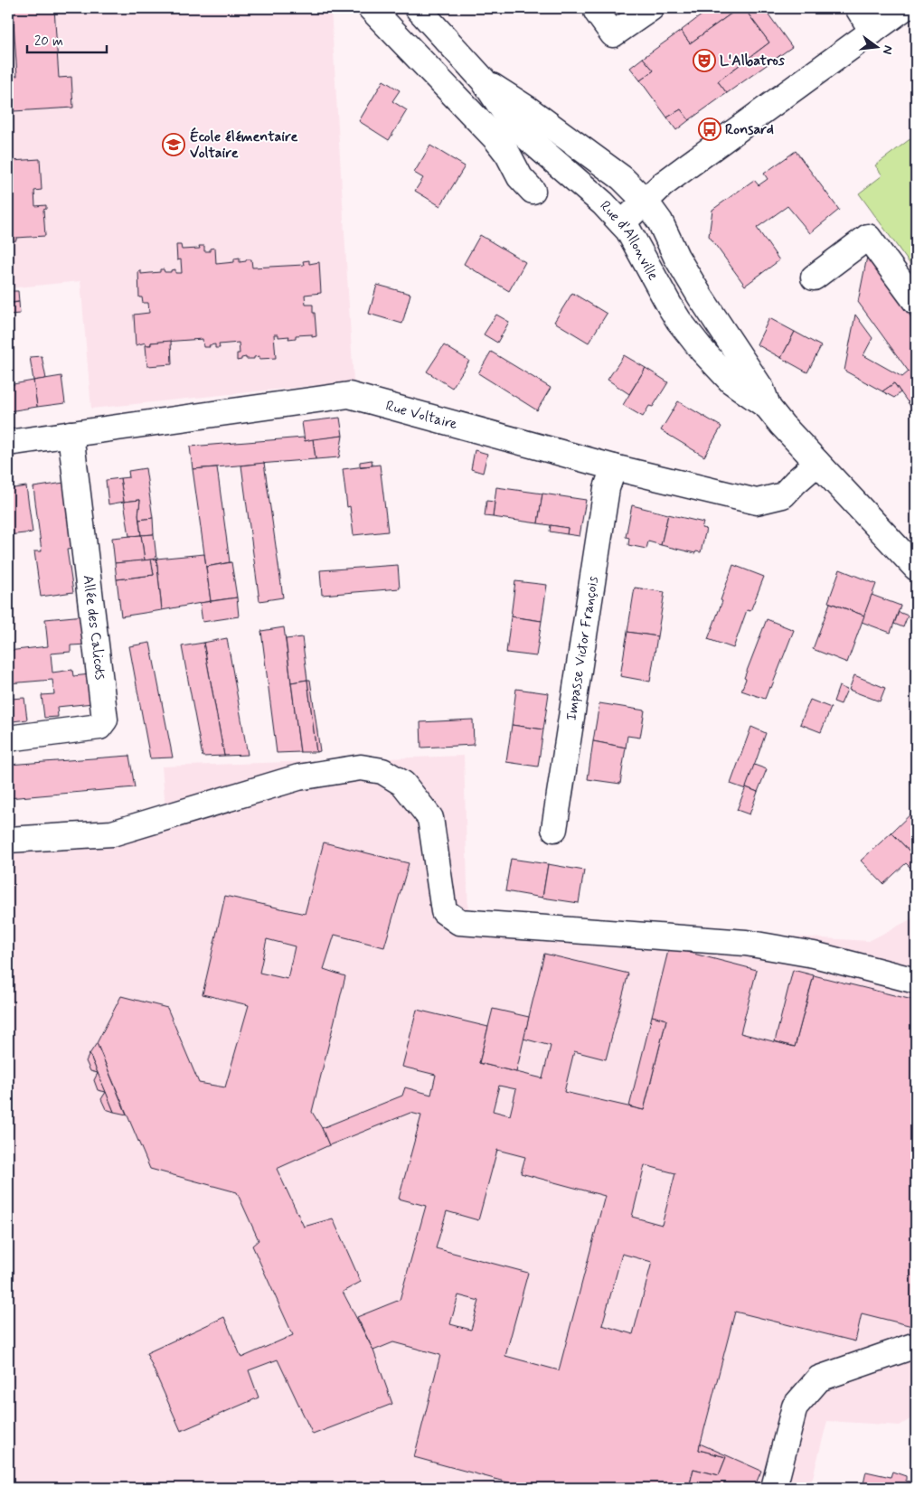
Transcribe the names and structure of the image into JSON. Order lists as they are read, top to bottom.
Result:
{
  "streets": {
    "street": [
      "Rue d'Allonville",
      "Rue Voltaire",
      "Allée des Calicots",
      "Impasse Victor François"
    ]
  },
  "crossings": [
    ["Rue d'Allonville", "Rue Voltaire"],
    ["Rue Voltaire", "Allée des Calicots"],
    ["Rue Voltaire", "Impasse Victor François"]
  ],
  "places": {
    "theatre": ["L'Albatros"],
    "bus stop": ["Ronsard"],
    "school or university": ["École élémentaire Voltaire"]
  },
  "scale_bar": "20 m",
  "north": "right"
}
